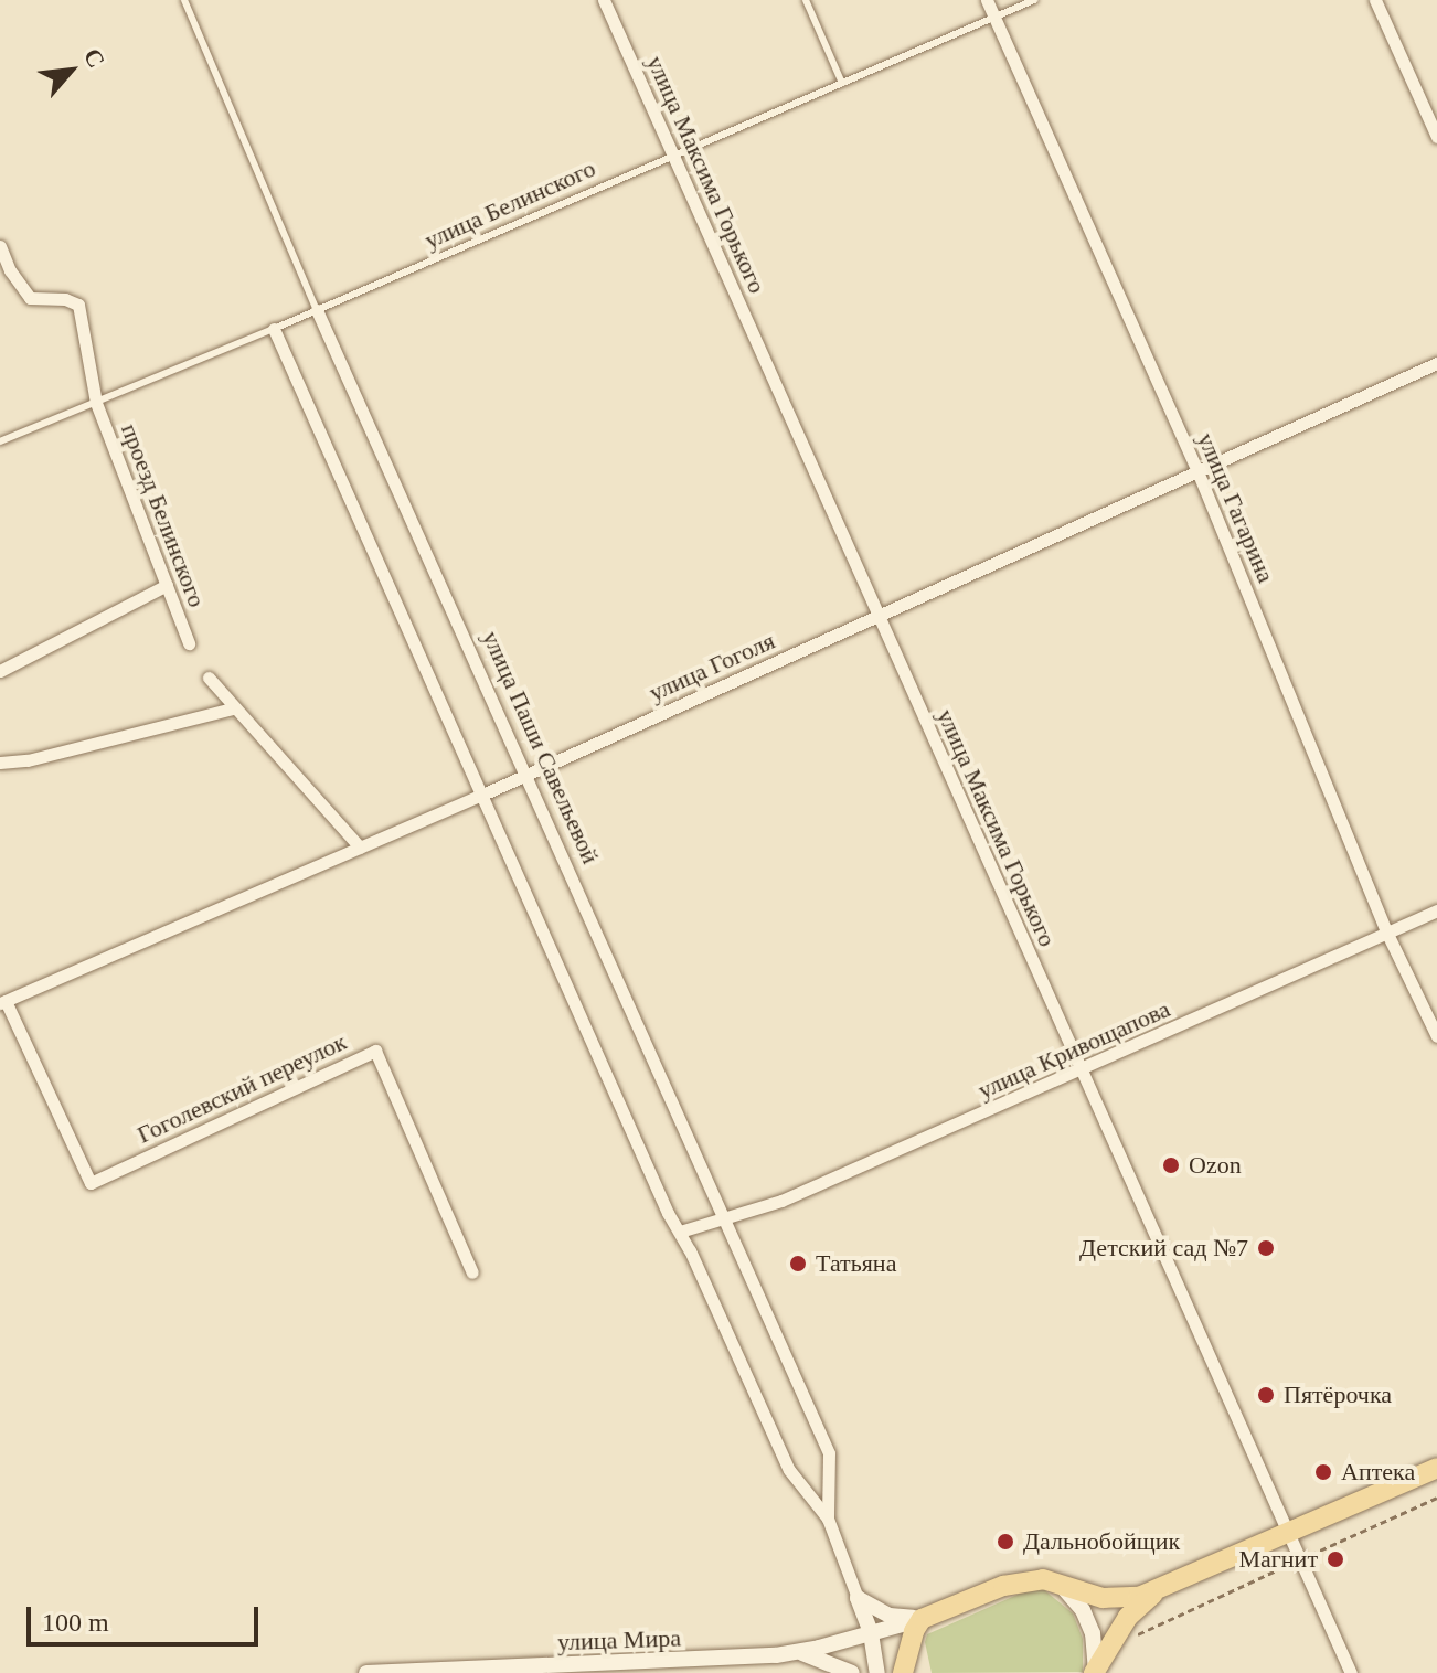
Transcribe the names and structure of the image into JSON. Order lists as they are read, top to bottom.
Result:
{
  "streets": {
    "street": [
      "улица Максима Горького",
      "улица Гагарина",
      "проезд Белинского",
      "улица Гоголя",
      "улица Паши Савельевой",
      "улица Кривощапова",
      "Гоголевский переулок",
      "улица Мира"
    ],
    "lane": ["улица Белинского"]
  },
  "crossings": [
    ["улица Максима Горького", "улица Белинского"],
    ["улица Максима Горького", "улица Гоголя"],
    ["улица Максима Горького", "улица Кривощапова"],
    ["улица Белинского", "улица Гагарина"],
    ["улица Белинского", "проезд Белинского"],
    ["улица Белинского", "улица Паши Савельевой"],
    ["улица Гагарина", "улица Гоголя"],
    ["улица Гагарина", "улица Кривощапова"],
    ["улица Гоголя", "улица Паши Савельевой"],
    ["улица Гоголя", "Гоголевский переулок"],
    ["улица Паши Савельевой", "улица Кривощапова"],
    ["улица Паши Савельевой", "улица Мира"]
  ],
  "places": [
    "Ozon",
    "Детский сад №7",
    "Татьяна",
    "Пятёрочка",
    "Аптека",
    "Дальнобойщик",
    "Магнит"
  ],
  "scale_bar": "100 m",
  "north": "top right"
}
